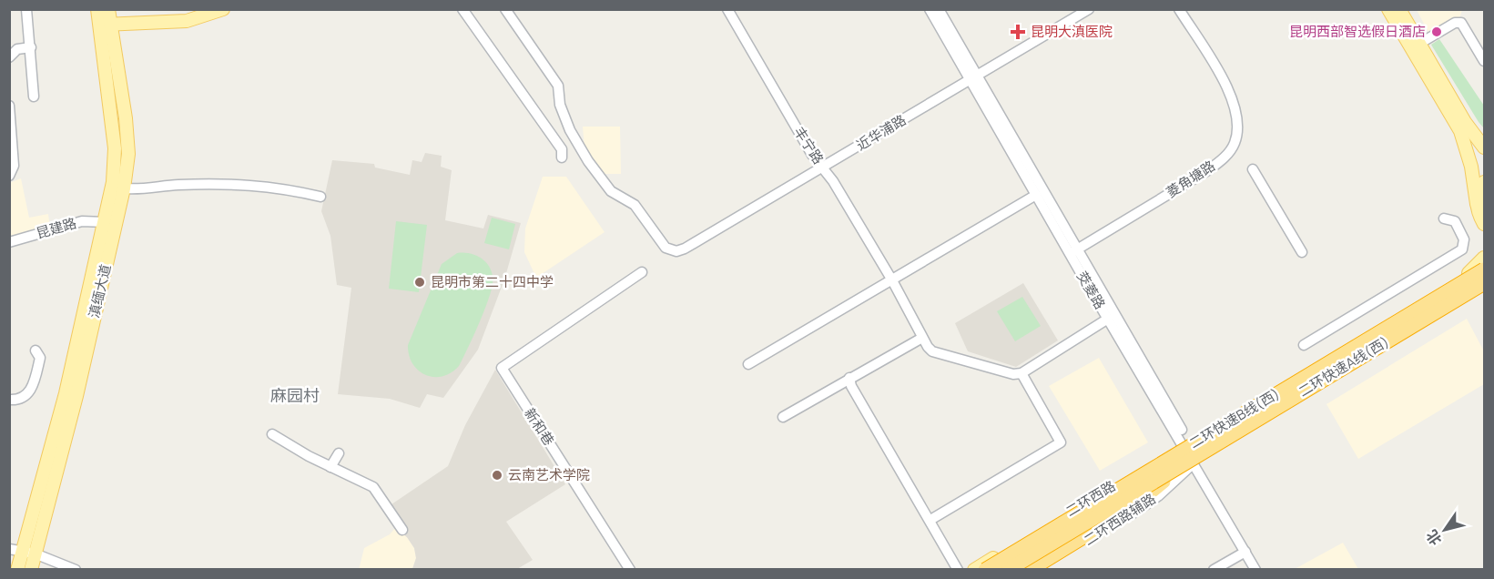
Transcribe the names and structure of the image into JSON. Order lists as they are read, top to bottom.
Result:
{
  "streets": {
    "highway": ["二环快速A线(西)", "二环快速B线(西)"],
    "main road": ["滇缅大道", "二环西路"],
    "street": [
      "近华浦路",
      "丰宁路",
      "菱角塘路",
      "昆建路",
      "茭菱路",
      "新和巷",
      "二环西路辅路"
    ]
  },
  "crossings": [
    ["近华浦路", "丰宁路"],
    ["近华浦路", "茭菱路"],
    ["菱角塘路", "茭菱路"],
    ["昆建路", "滇缅大道"],
    ["茭菱路", "二环西路"],
    ["茭菱路", "二环西路辅路"],
    ["二环西路", "二环西路辅路"]
  ],
  "districts": ["麻园村"],
  "places": {
    "health": ["昆明大滇医院"],
    "other": ["昆明西部智选假日酒店", "昆明市第二十四中学", "云南艺术学院"]
  },
  "north": "bottom left"
}
